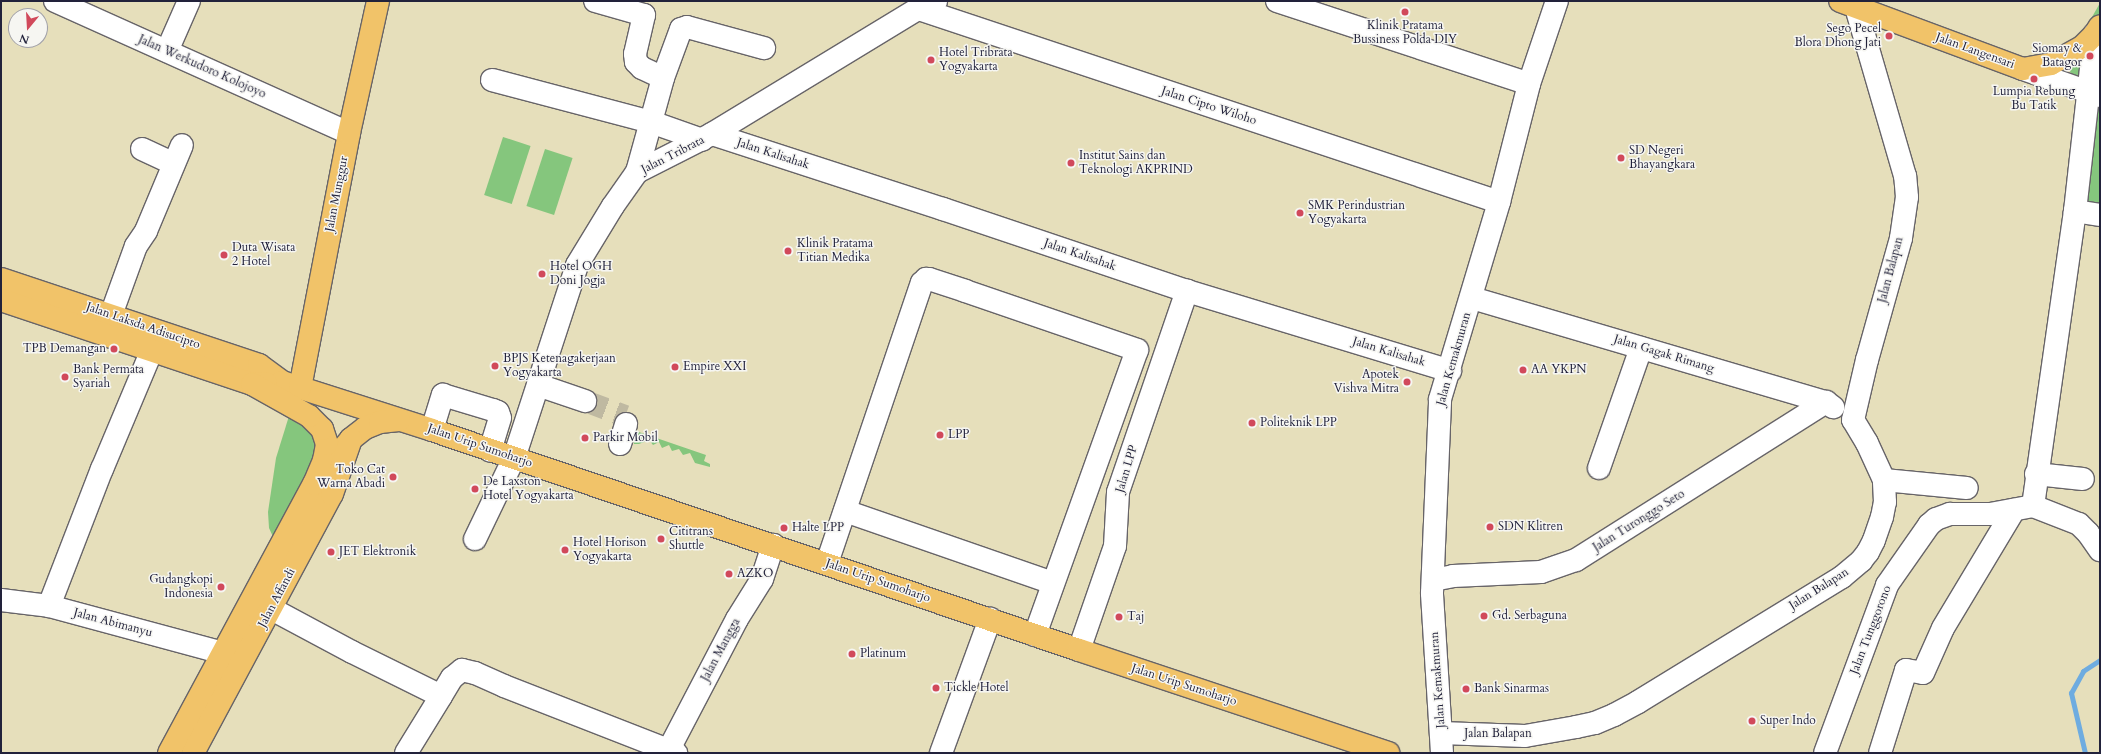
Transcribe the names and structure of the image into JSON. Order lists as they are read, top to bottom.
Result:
{
  "streets": {
    "main road": [
      "Jalan Langensari",
      "Jalan Munggur",
      "Jalan Laksda Adisucipto",
      "Jalan Urip Sumoharjo",
      "Jalan Affandi"
    ],
    "street": [
      "Jalan Werkudoro Kolojoyo",
      "Jalan Cipto Wiloho",
      "Jalan Kalisahak",
      "Jalan Tribrata",
      "Jalan Balapan",
      "Jalan Gagak Rimang",
      "Jalan Kemakmuran",
      "Jalan LPP",
      "Jalan Turonggo Seto",
      "Jalan Abimanyu",
      "Jalan Tunggorono",
      "Jalan Mangga"
    ]
  },
  "crossings": [
    ["Jalan Langensari", "Jalan Balapan"],
    ["Jalan Werkudoro Kolojoyo", "Jalan Munggur"],
    ["Jalan Cipto Wiloho", "Jalan Tribrata"],
    ["Jalan Cipto Wiloho", "Jalan Kemakmuran"],
    ["Jalan Kalisahak", "Jalan Tribrata"],
    ["Jalan Kalisahak", "Jalan Kemakmuran"],
    ["Jalan Kalisahak", "Jalan LPP"],
    ["Jalan Tribrata", "Jalan Urip Sumoharjo"],
    ["Jalan Munggur", "Jalan Laksda Adisucipto"],
    ["Jalan Balapan", "Jalan Gagak Rimang"],
    ["Jalan Balapan", "Jalan Kemakmuran"],
    ["Jalan Laksda Adisucipto", "Jalan Urip Sumoharjo"],
    ["Jalan Gagak Rimang", "Jalan Kemakmuran"],
    ["Jalan Gagak Rimang", "Jalan Turonggo Seto"],
    ["Jalan Kemakmuran", "Jalan Turonggo Seto"],
    ["Jalan Urip Sumoharjo", "Jalan LPP"],
    ["Jalan Urip Sumoharjo", "Jalan Mangga"],
    ["Jalan Affandi", "Jalan Abimanyu"]
  ],
  "places": [
    "Klinik Pratama Bussiness Polda DIY",
    "Sego Pecel Blora Dhong Jati",
    "Siomay & Batagor",
    "Hotel Tribrata Yogyakarta",
    "Lumpia Rebung Bu Tatik",
    "SD Negeri Bhayangkara",
    "Institut Sains dan Teknologi AKPRIND",
    "SMK Perindustrian Yogyakarta",
    "Klinik Pratama Titian Medika",
    "Duta Wisata 2 Hotel",
    "Hotel OGH Doni Jogja",
    "TPB Demangan",
    "BPJS Ketenagakerjaan Yogyakarta",
    "Empire XXI",
    "AA YKPN",
    "Bank Permata Syariah",
    "Apotek Vishva Mitra",
    "Politeknik LPP",
    "LPP",
    "Parkir Mobil",
    "Toko Cat Warna Abadi",
    "De Laxston Hotel Yogyakarta",
    "SDN Klitren",
    "Halte LPP",
    "Cititrans Shuttle",
    "Hotel Horison Yogyakarta",
    "JET Elektronik",
    "AZKO",
    "Gudangkopi Indonesia",
    "Gd. Serbaguna",
    "Taj",
    "Platinum",
    "Tickle Hotel",
    "Bank Sinarmas",
    "Super Indo"
  ],
  "north": "bottom"
}
